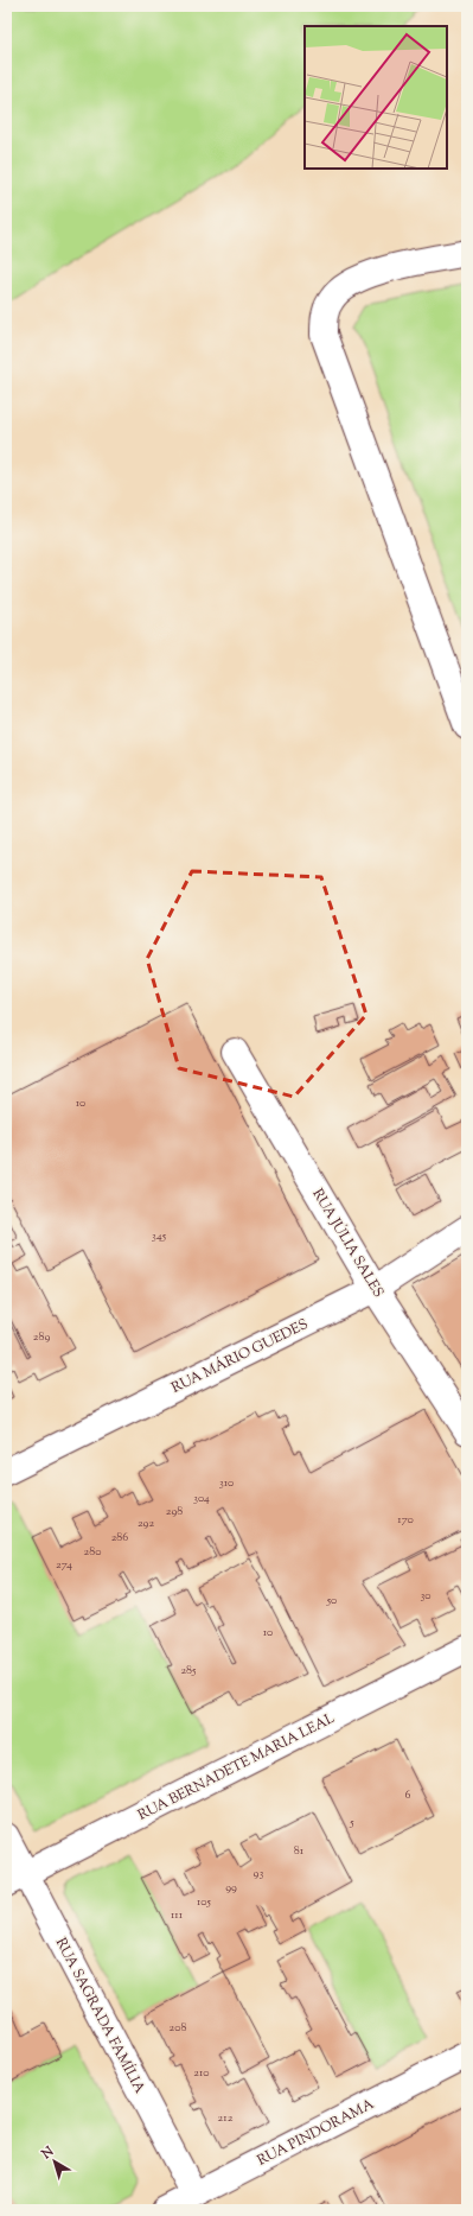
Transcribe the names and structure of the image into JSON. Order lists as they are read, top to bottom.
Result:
{
  "streets": {
    "street": [
      "RUA JÚLIA SALES",
      "RUA MÁRIO GUEDES",
      "RUA BERNADETE MARIA LEAL",
      "RUA SAGRADA FAMÍLIA",
      "RUA PINDORAMA"
    ]
  },
  "crossings": [
    ["RUA JÚLIA SALES", "RUA MÁRIO GUEDES"],
    ["RUA BERNADETE MARIA LEAL", "RUA SAGRADA FAMÍLIA"],
    ["RUA SAGRADA FAMÍLIA", "RUA PINDORAMA"]
  ],
  "house_numbers": [
    "10",
    "345",
    "289",
    "310",
    "304",
    "298",
    "170",
    "292",
    "286",
    "280",
    "274",
    "30",
    "50",
    "10",
    "285",
    "6",
    "5",
    "81",
    "93",
    "99",
    "105",
    "111",
    "208",
    "210",
    "212"
  ],
  "north": "top left"
}
